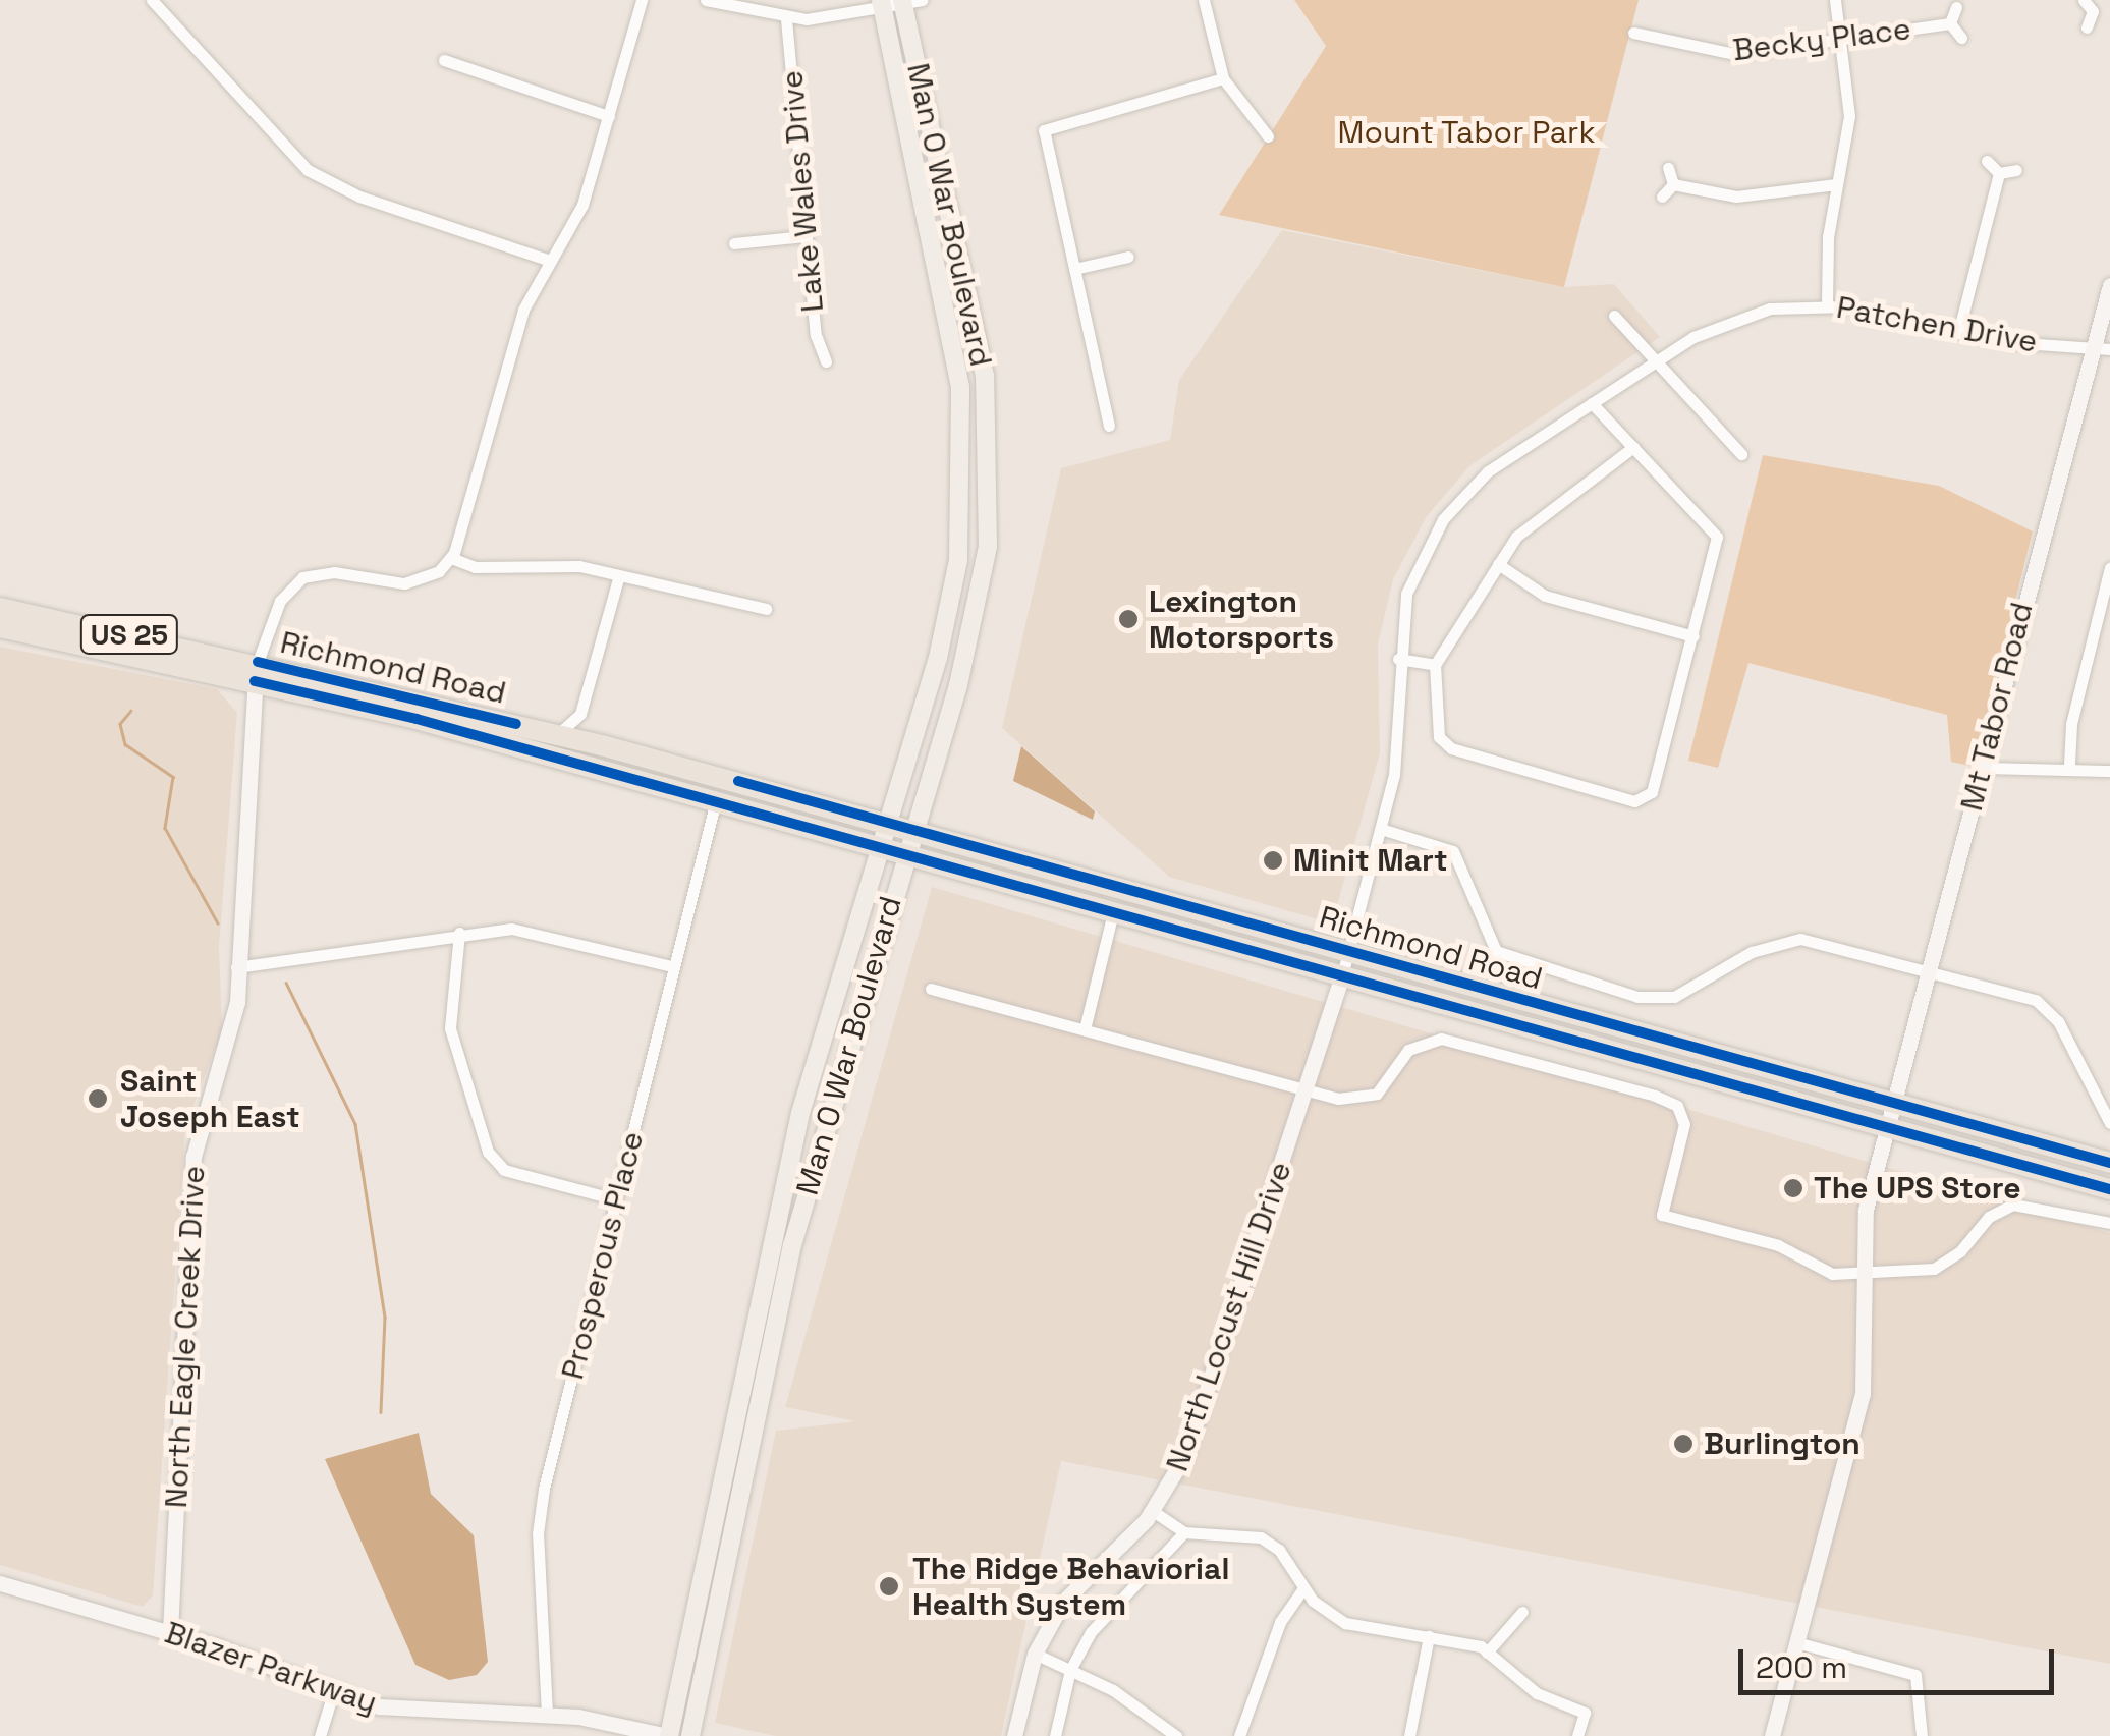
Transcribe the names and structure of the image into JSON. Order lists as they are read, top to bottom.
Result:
{
  "streets": {
    "highway": ["US 25", "Richmond Road"],
    "main road": ["Man O War Boulevard"],
    "street": [
      "Becky Place",
      "Lake Wales Drive",
      "Patchen Drive",
      "Mt Tabor Road",
      "Prosperous Place",
      "North Locust Hill Drive",
      "North Eagle Creek Drive",
      "Blazer Parkway"
    ]
  },
  "crossings": [
    ["Man O War Boulevard", "Richmond Road"],
    ["Man O War Boulevard", "Blazer Parkway"],
    ["Patchen Drive", "Richmond Road"],
    ["Patchen Drive", "Mt Tabor Road"],
    ["Patchen Drive", "North Locust Hill Drive"],
    ["Richmond Road", "Mt Tabor Road"],
    ["Richmond Road", "Prosperous Place"],
    ["Richmond Road", "North Locust Hill Drive"],
    ["Richmond Road", "North Eagle Creek Drive"],
    ["Prosperous Place", "Blazer Parkway"],
    ["North Eagle Creek Drive", "Blazer Parkway"]
  ],
  "parks": ["Mount Tabor Park"],
  "places": [
    "Lexington Motorsports",
    "Minit Mart",
    "Saint Joseph East",
    "The UPS Store",
    "Burlington",
    "The Ridge Behaviorial Health System"
  ],
  "scale_bar": "200 m"
}
